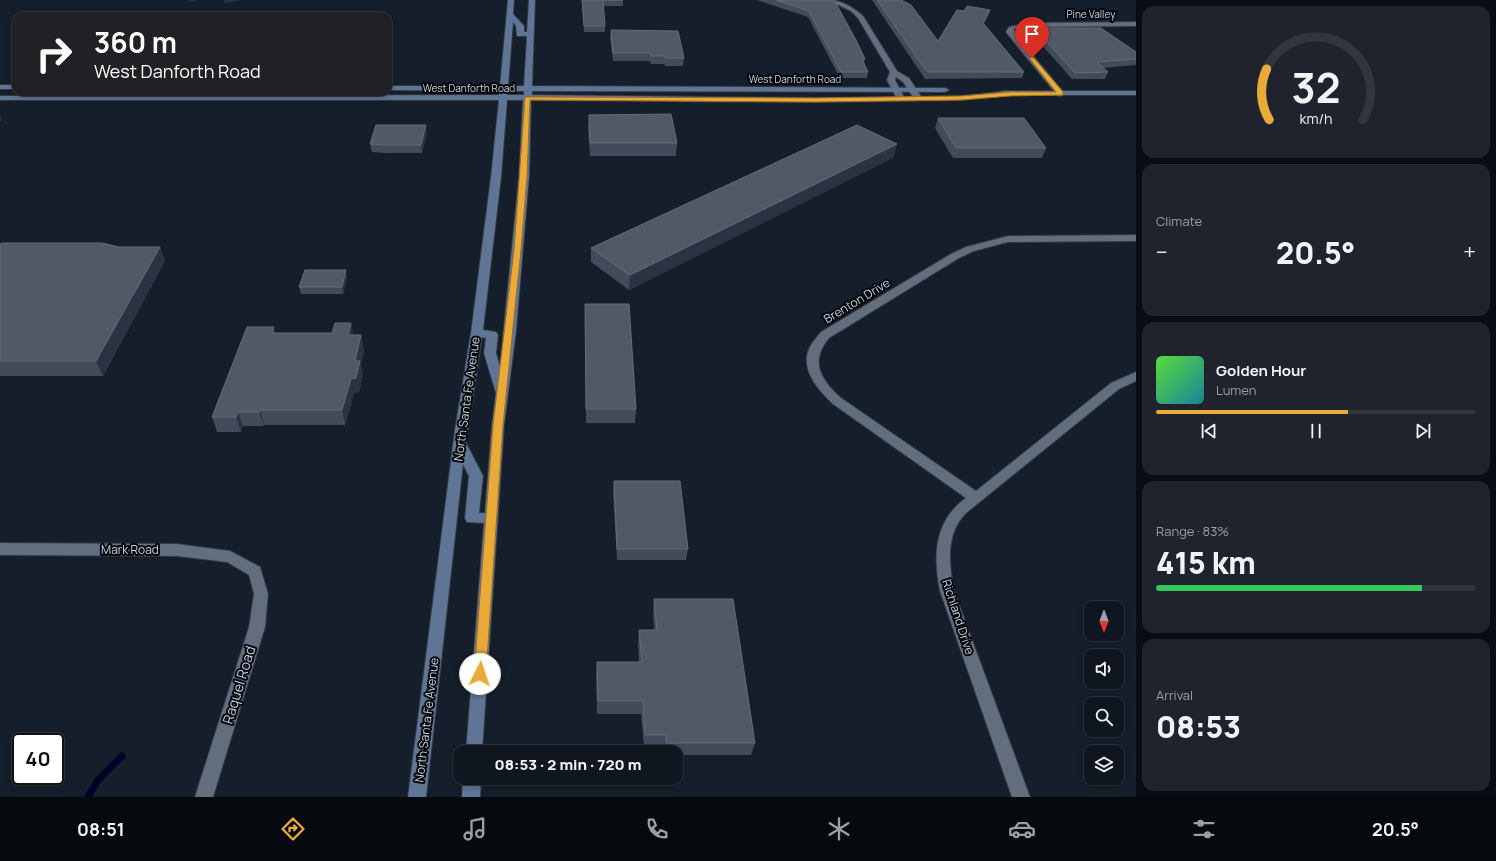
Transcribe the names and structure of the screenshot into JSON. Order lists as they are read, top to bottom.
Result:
{
  "streets": {
    "main road": ["West Danforth Road", "North Santa Fe Avenue"],
    "street": [
      "Pine Valley",
      "Brenton Drive",
      "Mark Road",
      "Richland Drive",
      "Raquel Road"
    ]
  },
  "crossings": [
    ["Pine Valley", "West Danforth Road"],
    ["West Danforth Road", "North Santa Fe Avenue"],
    ["Brenton Drive", "Richland Drive"],
    ["Mark Road", "Raquel Road"]
  ],
  "north": "bottom",
  "page": {
    "turn": ["360 m", "West Danforth Road"],
    "tile": [
      "Climate",
      ["Range · 83%", "415 km"],
      ["Arrival", "08:53"]
    ],
    "heat": ["−", "20.5°", "+"],
    "song": ["Golden Hour", "Lumen"],
    "limit": "40",
    "trip": "08:53 · 2 min · 720 m",
    "tabs": ["08:51", "20.5°"],
    "gauge": ["32", "km/h"]
  }
}
